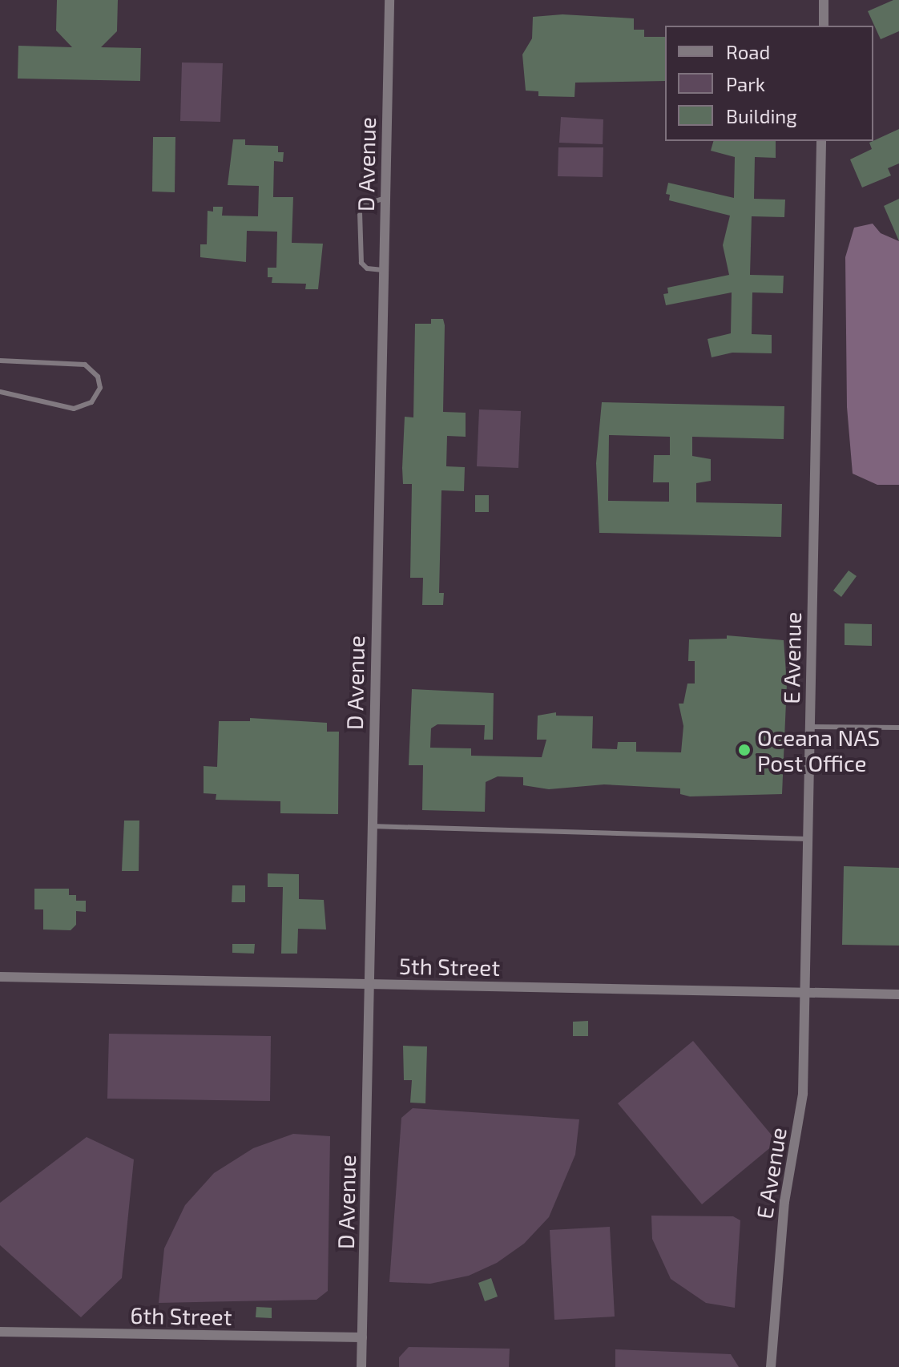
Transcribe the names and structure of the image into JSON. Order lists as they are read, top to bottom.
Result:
{
  "streets": {
    "street": [
      "D Avenue",
      "E Avenue",
      "5th Street",
      "6th Street"
    ]
  },
  "crossings": [
    ["D Avenue", "5th Street"],
    ["D Avenue", "6th Street"],
    ["E Avenue", "5th Street"]
  ],
  "places": ["Oceana NAS Post Office"],
  "legend": ["Road", "Park", "Building"]
}
